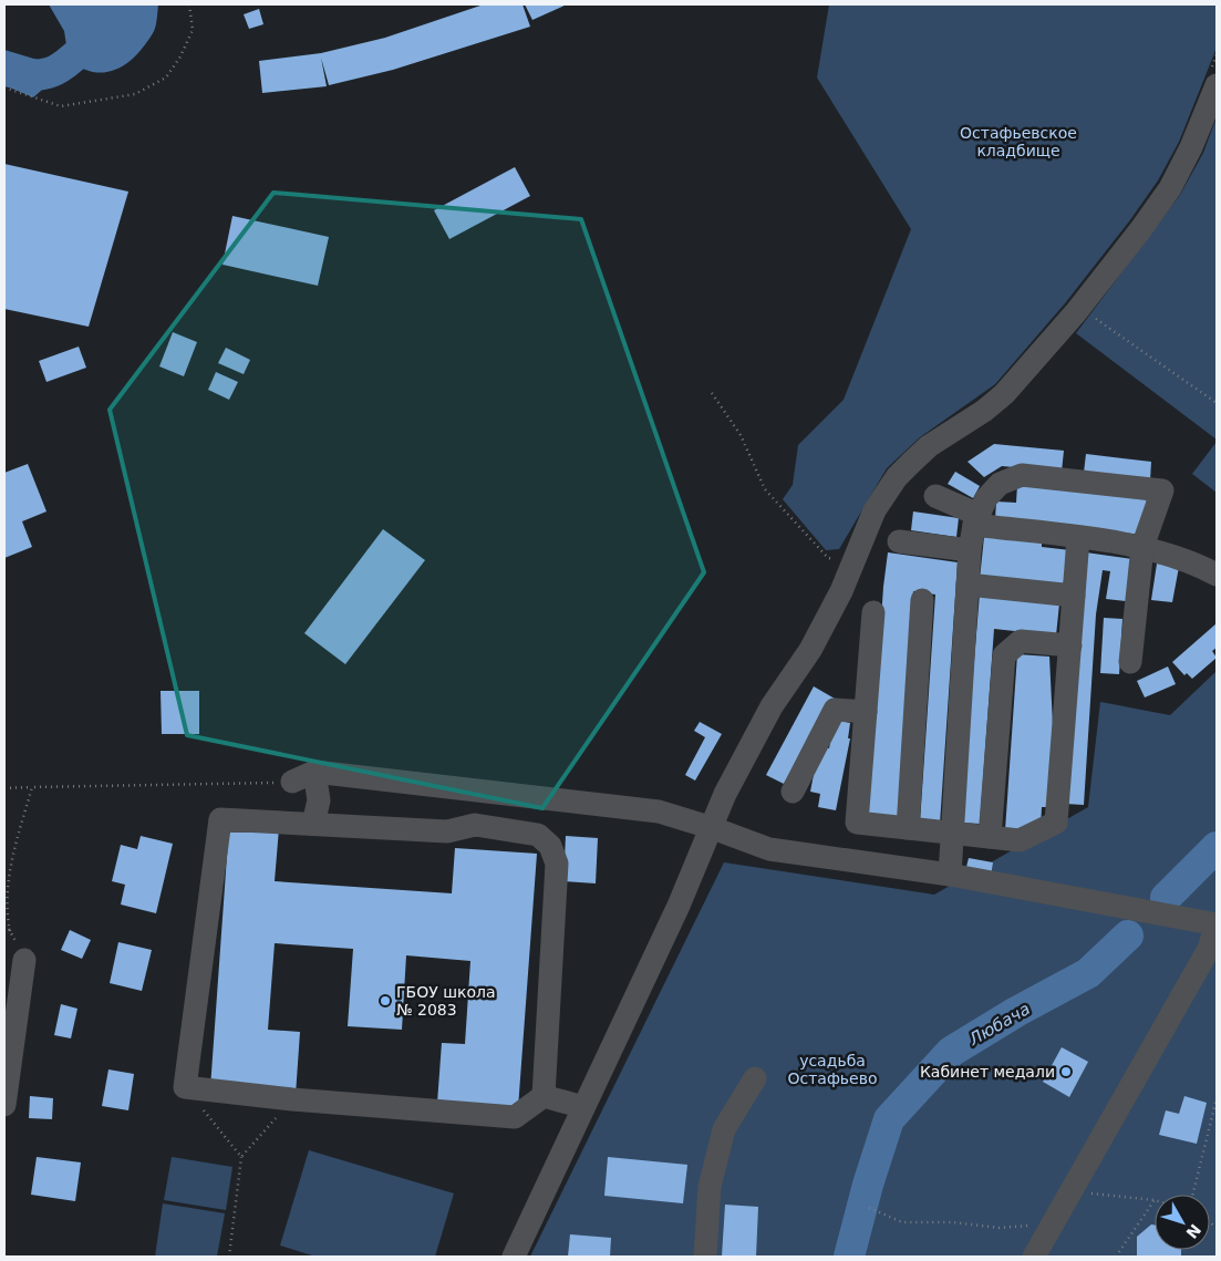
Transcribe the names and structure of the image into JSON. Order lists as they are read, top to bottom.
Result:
{
  "water": ["Любача"],
  "parks": ["Остафьевское кладбище", "усадьба Остафьево"],
  "places": ["ГБОУ школа № 2083", "Кабинет медали"],
  "north": "bottom right"
}
